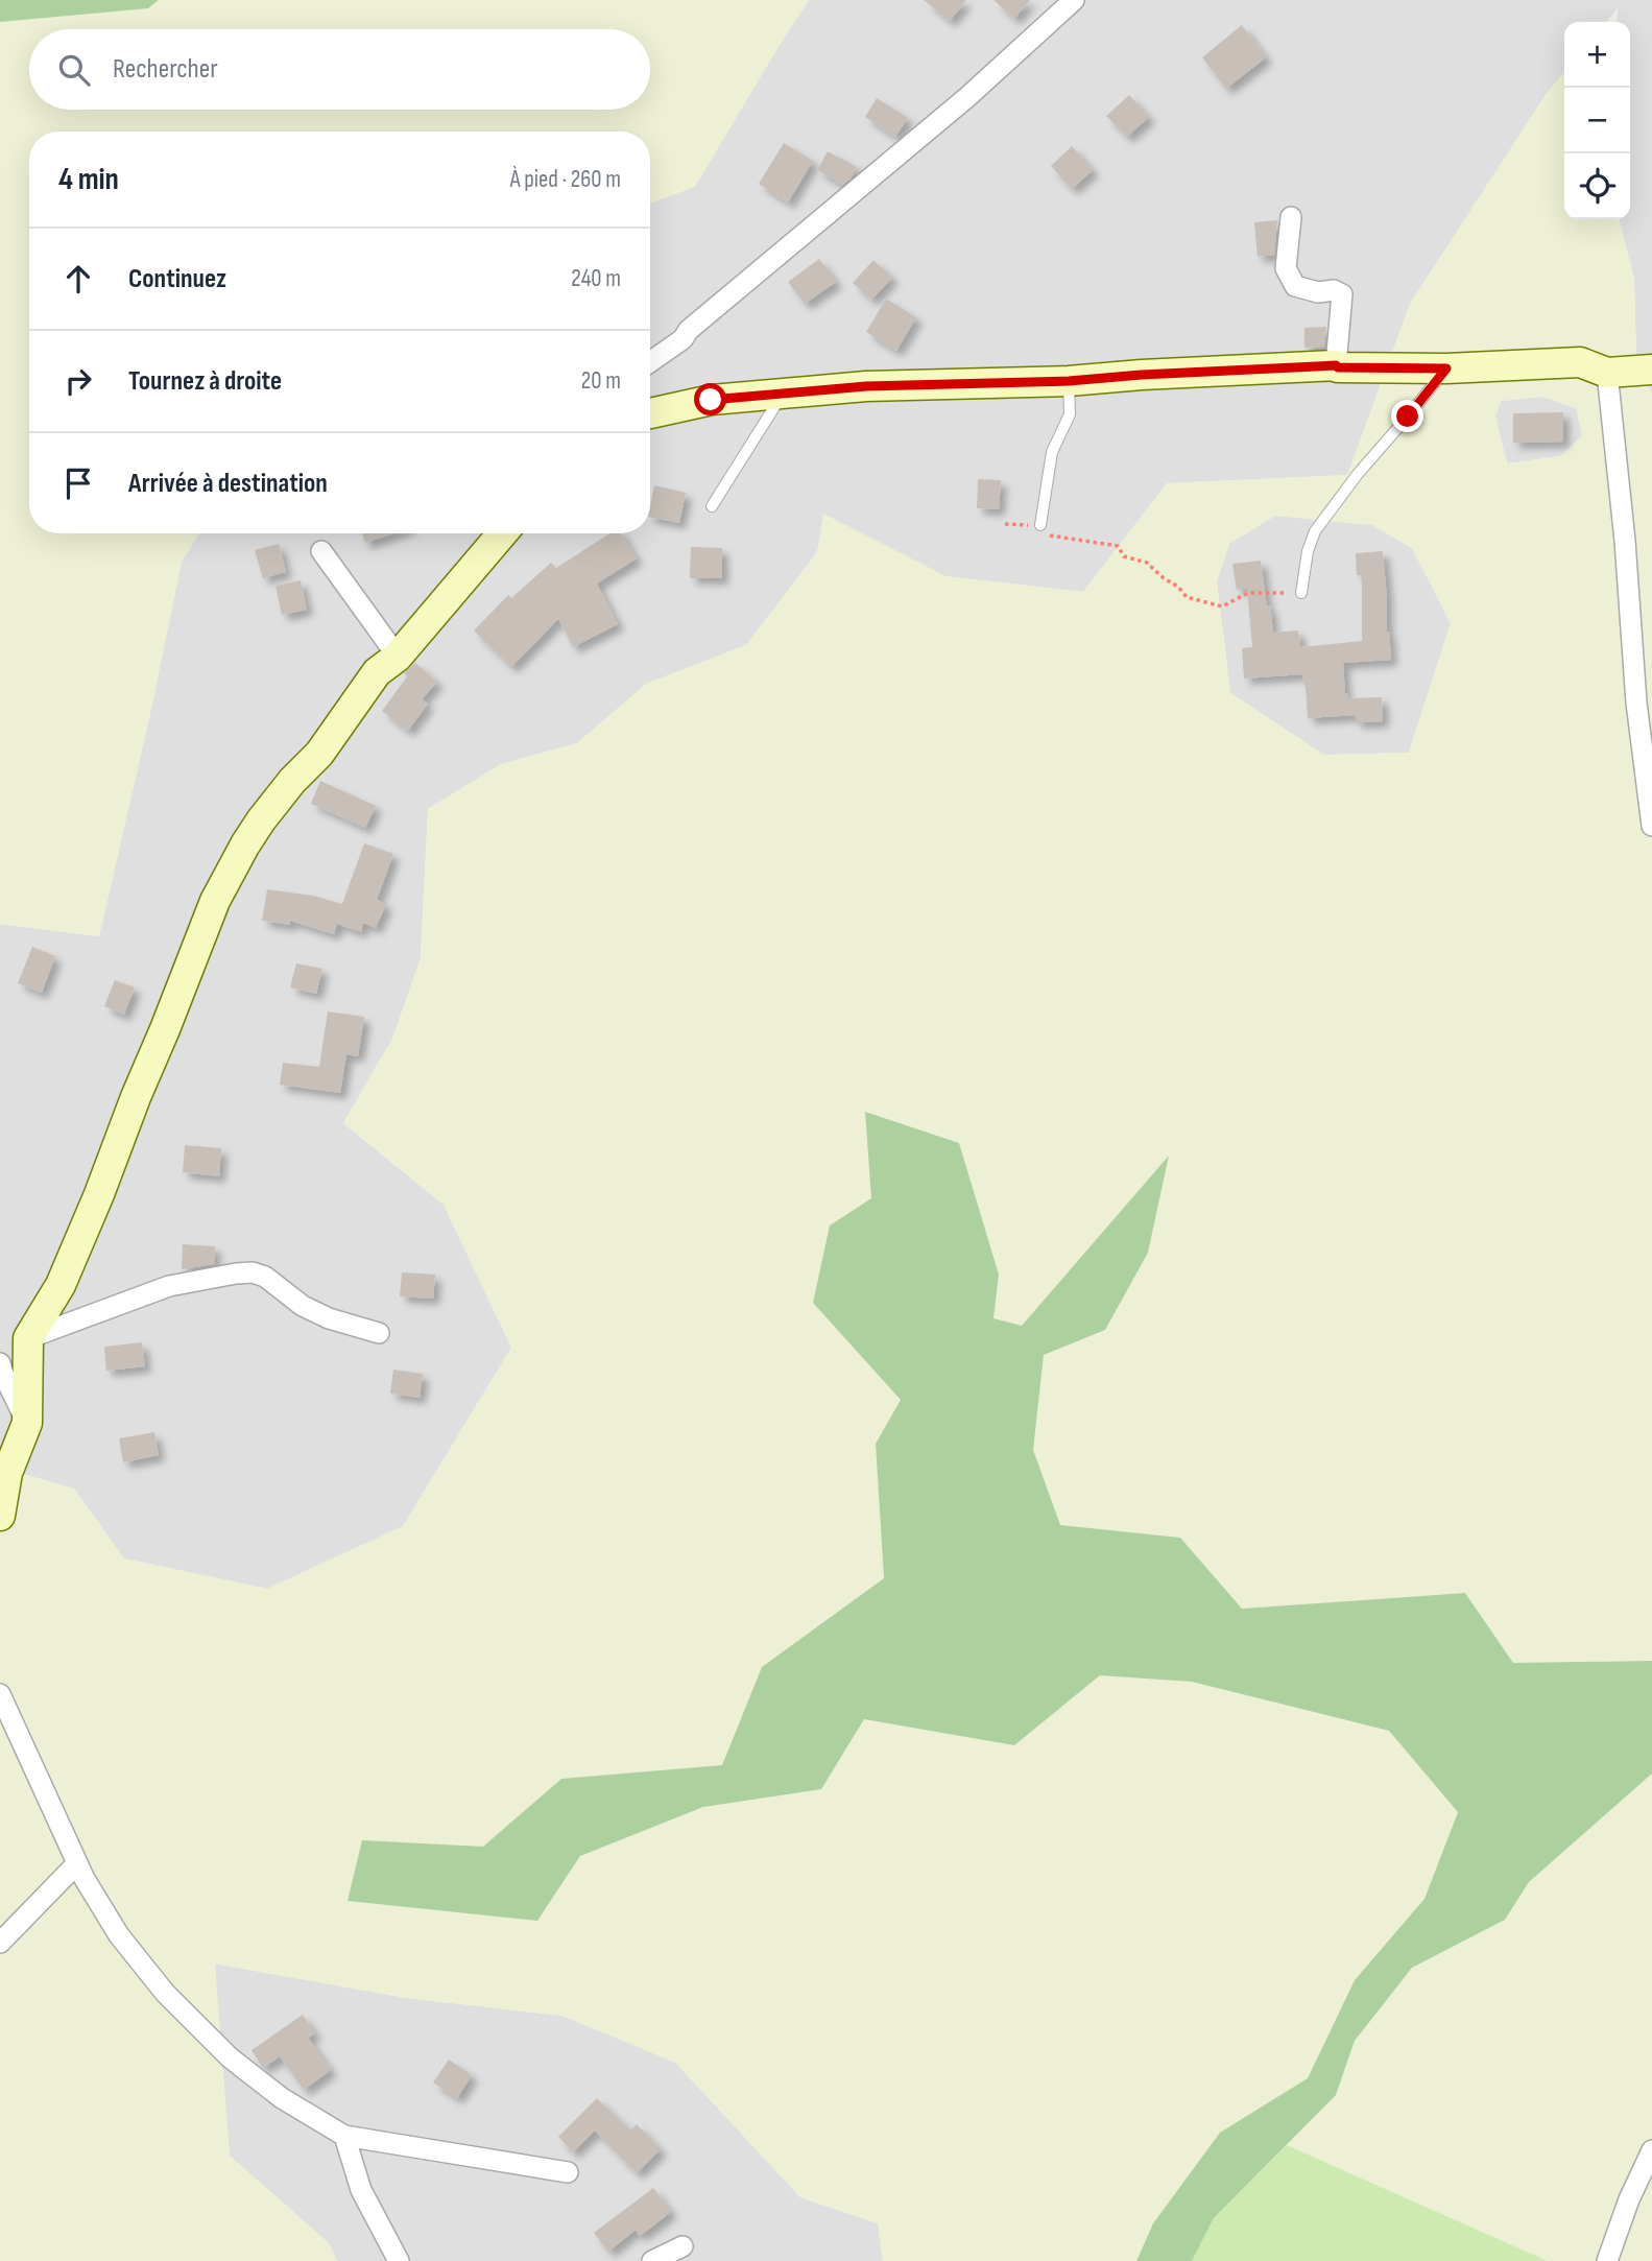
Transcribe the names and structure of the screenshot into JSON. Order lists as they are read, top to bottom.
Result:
{
  "page": {
    "map_buttons": ["+", "−"],
    "search": "Rechercher",
    "heading": ["4 min", "À pied · 260 m"],
    "list": [
      ["Continuez", "240 m"],
      ["Tournez à droite", "20 m"],
      "Arrivée à destination"
    ]
  }
}
